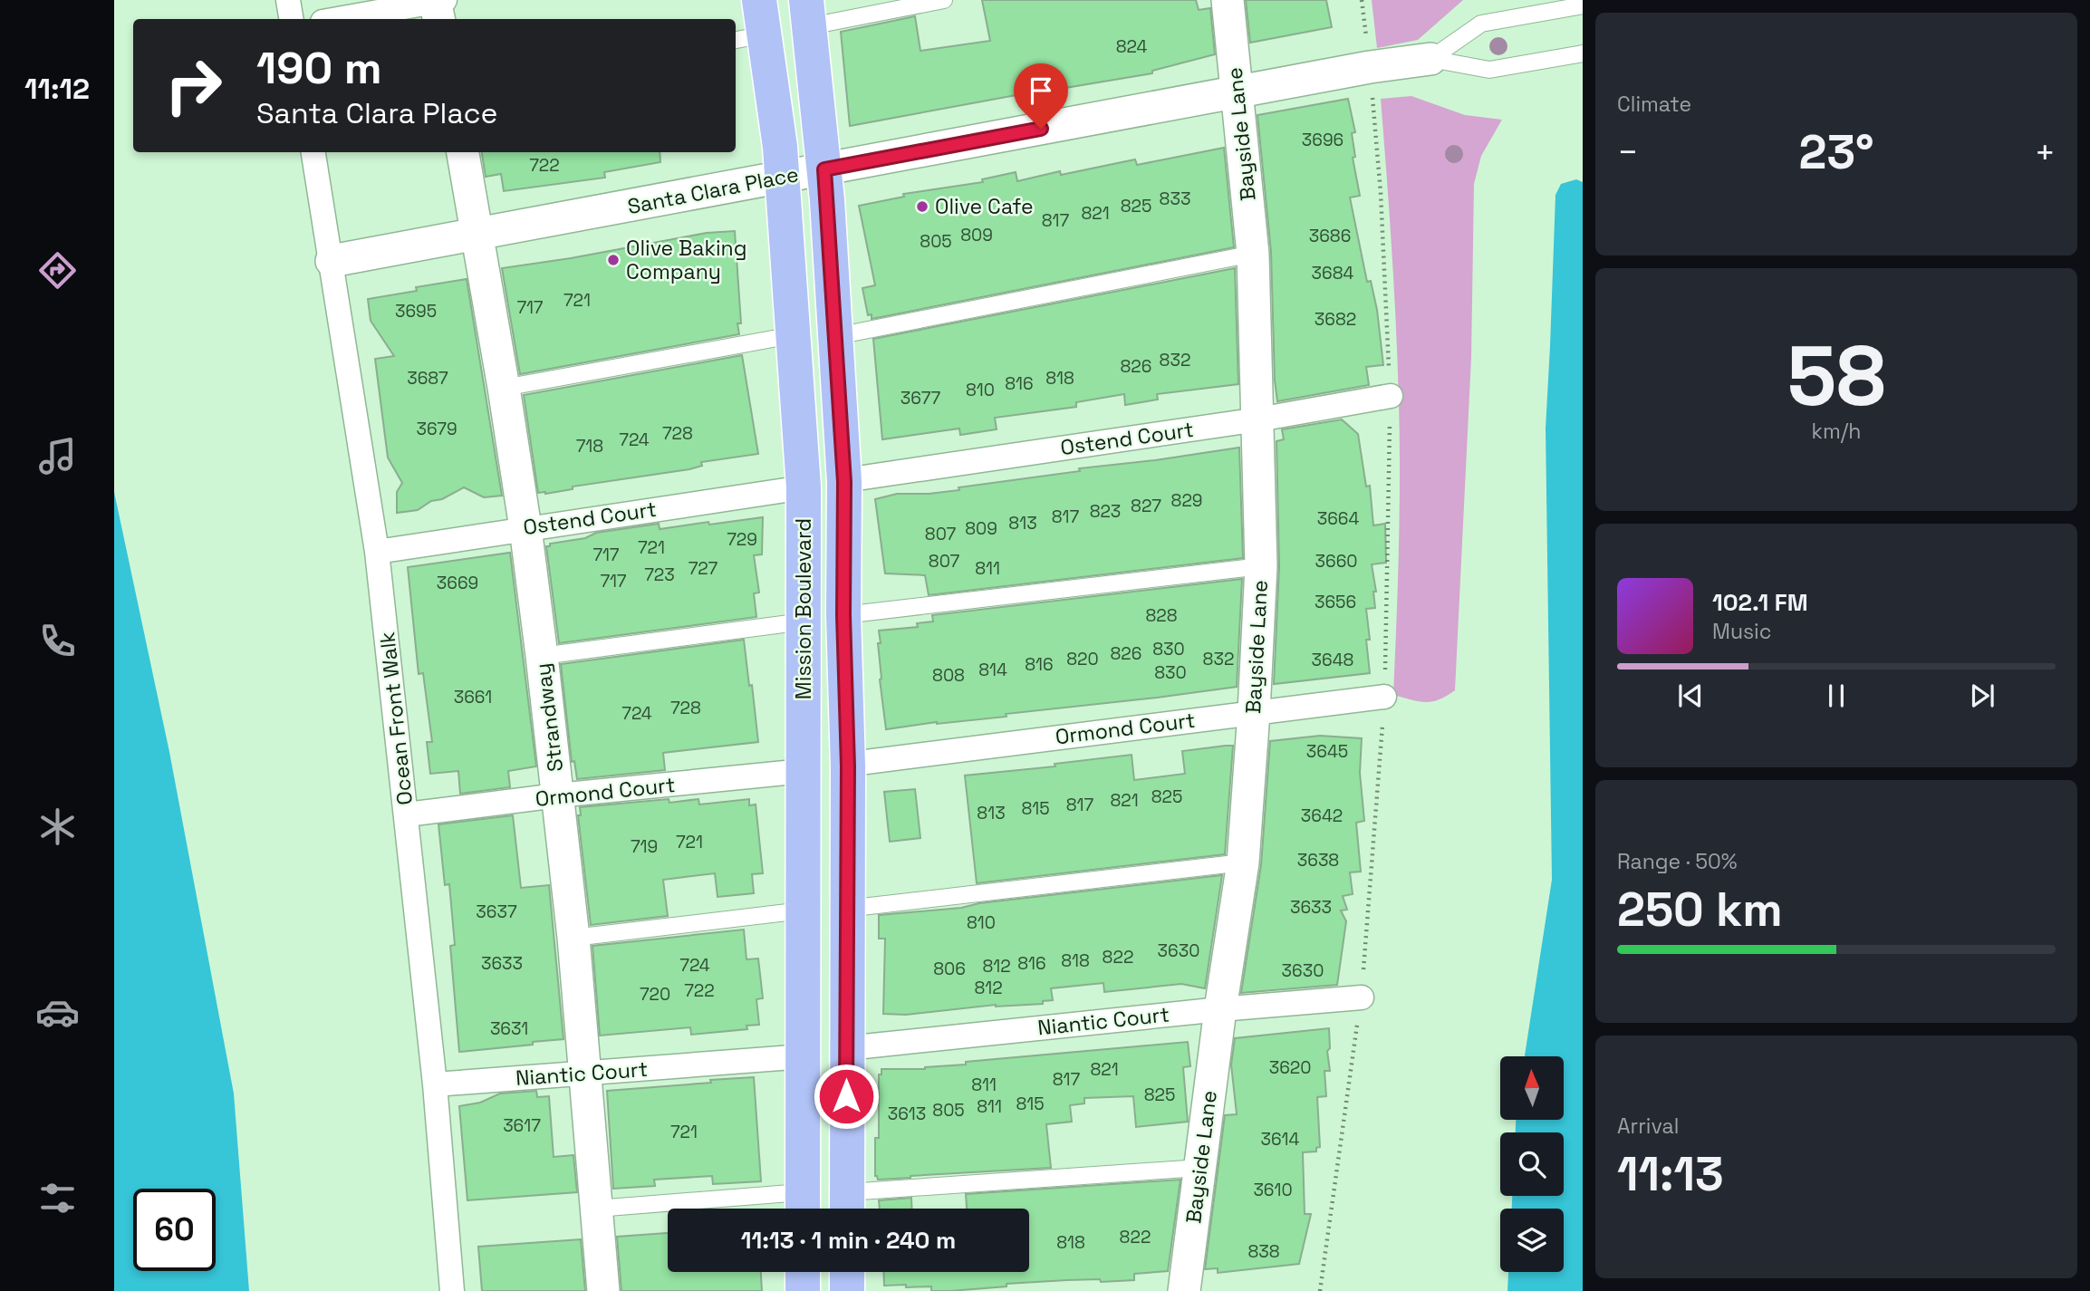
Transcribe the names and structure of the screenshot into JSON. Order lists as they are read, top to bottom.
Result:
{
  "streets": {
    "main road": ["Mission Boulevard"],
    "street": [
      "Bayside Lane",
      "Santa Clara Place",
      "Ostend Court",
      "Strandway",
      "Ocean Front Walk",
      "Ormond Court",
      "Niantic Court"
    ]
  },
  "crossings": [
    ["Bayside Lane", "Santa Clara Place"],
    ["Bayside Lane", "Ostend Court"],
    ["Bayside Lane", "Ormond Court"],
    ["Bayside Lane", "Niantic Court"],
    ["Santa Clara Place", "Mission Boulevard"],
    ["Santa Clara Place", "Strandway"],
    ["Santa Clara Place", "Ocean Front Walk"],
    ["Ostend Court", "Mission Boulevard"],
    ["Ostend Court", "Strandway"],
    ["Ostend Court", "Ocean Front Walk"],
    ["Mission Boulevard", "Ormond Court"],
    ["Mission Boulevard", "Niantic Court"],
    ["Strandway", "Ormond Court"],
    ["Strandway", "Niantic Court"],
    ["Ocean Front Walk", "Ormond Court"],
    ["Ocean Front Walk", "Niantic Court"]
  ],
  "places": ["Olive Cafe", "Olive Baking Company"],
  "house_numbers": [
    "824",
    "3696",
    "722",
    "833",
    "825",
    "821",
    "817",
    "809",
    "3686",
    "805",
    "3684",
    "721",
    "717",
    "3695",
    "3682",
    "832",
    "826",
    "3687",
    "818",
    "816",
    "810",
    "3677",
    "3679",
    "728",
    "724",
    "718",
    "829",
    "827",
    "823",
    "817",
    "3664",
    "813",
    "809",
    "807",
    "729",
    "721",
    "717",
    "807",
    "3660",
    "727",
    "811",
    "723",
    "717",
    "3669",
    "3656",
    "828",
    "830",
    "826",
    "820",
    "832",
    "3648",
    "816",
    "814",
    "830",
    "808",
    "3661",
    "728",
    "724",
    "3645",
    "825",
    "821",
    "817",
    "815",
    "813",
    "3642",
    "721",
    "719",
    "3638",
    "3633",
    "3637",
    "810",
    "3630",
    "822",
    "818",
    "3633",
    "816",
    "724",
    "812",
    "806",
    "3630",
    "812",
    "722",
    "720",
    "3631",
    "3620",
    "821",
    "817",
    "811",
    "825",
    "815",
    "811",
    "805",
    "3613",
    "3617",
    "721",
    "3614",
    "3610",
    "822",
    "818",
    "838"
  ],
  "north": "top",
  "page": {
    "tabs": "11:12",
    "tile": [
      "Climate",
      ["58", "km/h"],
      ["Range · 50%", "250 km"],
      ["Arrival", "11:13"]
    ],
    "turn": ["190 m", "Santa Clara Place"],
    "heat": ["−", "23°", "+"],
    "song": ["102.1 FM", "Music"],
    "limit": "60",
    "trip": "11:13 · 1 min · 240 m"
  }
}
